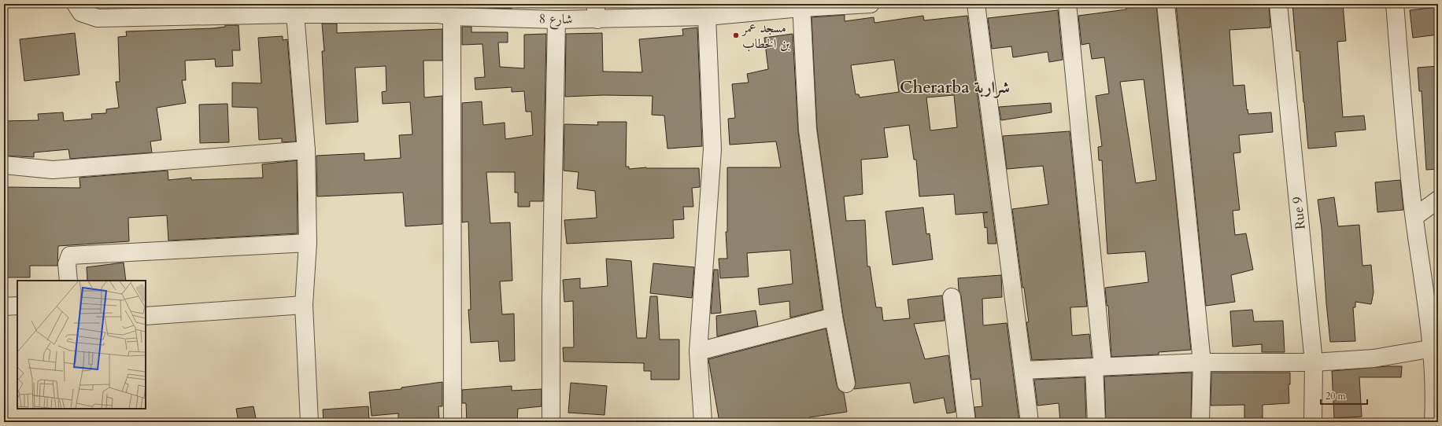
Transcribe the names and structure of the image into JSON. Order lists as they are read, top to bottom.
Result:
{
  "streets": {
    "street": ["شارع 8", "Rue 9"]
  },
  "districts": ["Cherarba شراربة"],
  "places": ["مسجد عمر بن الخطاب"],
  "scale_bar": "20 m"
}
